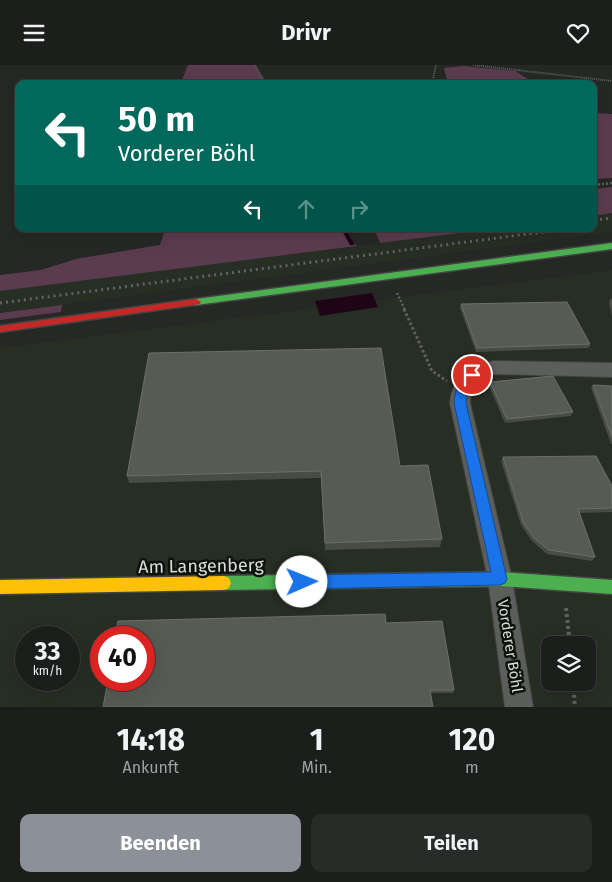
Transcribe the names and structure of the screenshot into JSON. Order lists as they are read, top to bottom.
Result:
{
  "streets": {
    "main road": ["Am Langenberg"],
    "street": ["Vorderer Böhl"]
  },
  "crossings": [
    ["Am Langenberg", "Vorderer Böhl"]
  ],
  "page": {
    "header": "Drivr",
    "turn": ["50 m", "Vorderer Böhl"],
    "speed": "33 km/h",
    "limit": "40",
    "eta": [
      "14:18",
      "Ankunft",
      "1",
      "Min.",
      "120",
      "m"
    ],
    "buttons": ["Beenden", "Teilen"]
  }
}
